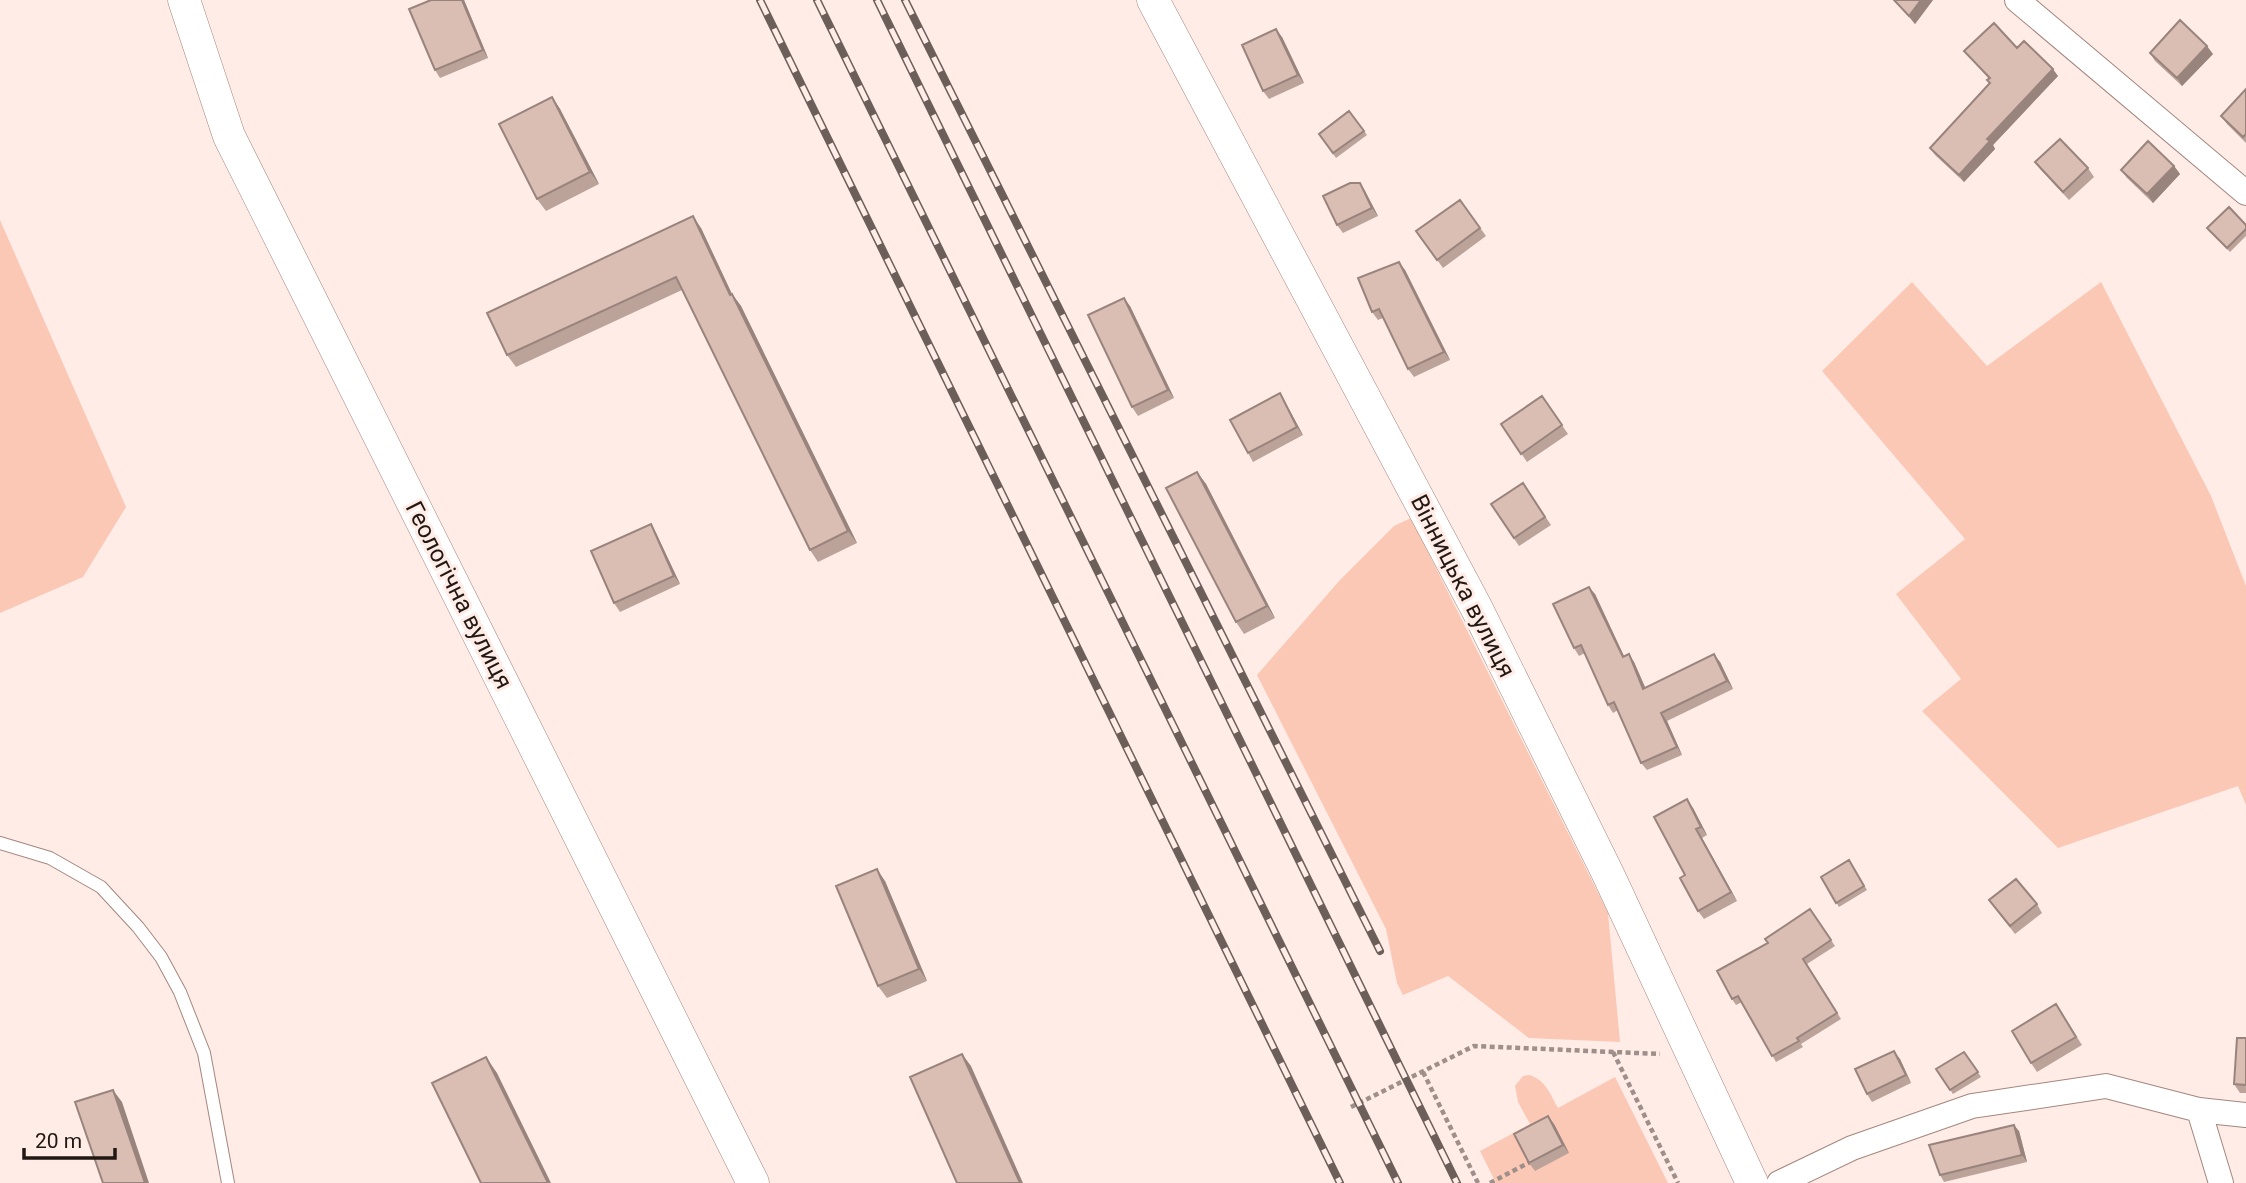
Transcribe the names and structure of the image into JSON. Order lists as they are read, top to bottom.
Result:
{
  "streets": {
    "street": ["Вінницька вулиця", "Геологічна вулиця"]
  },
  "scale_bar": "20 m"
}
